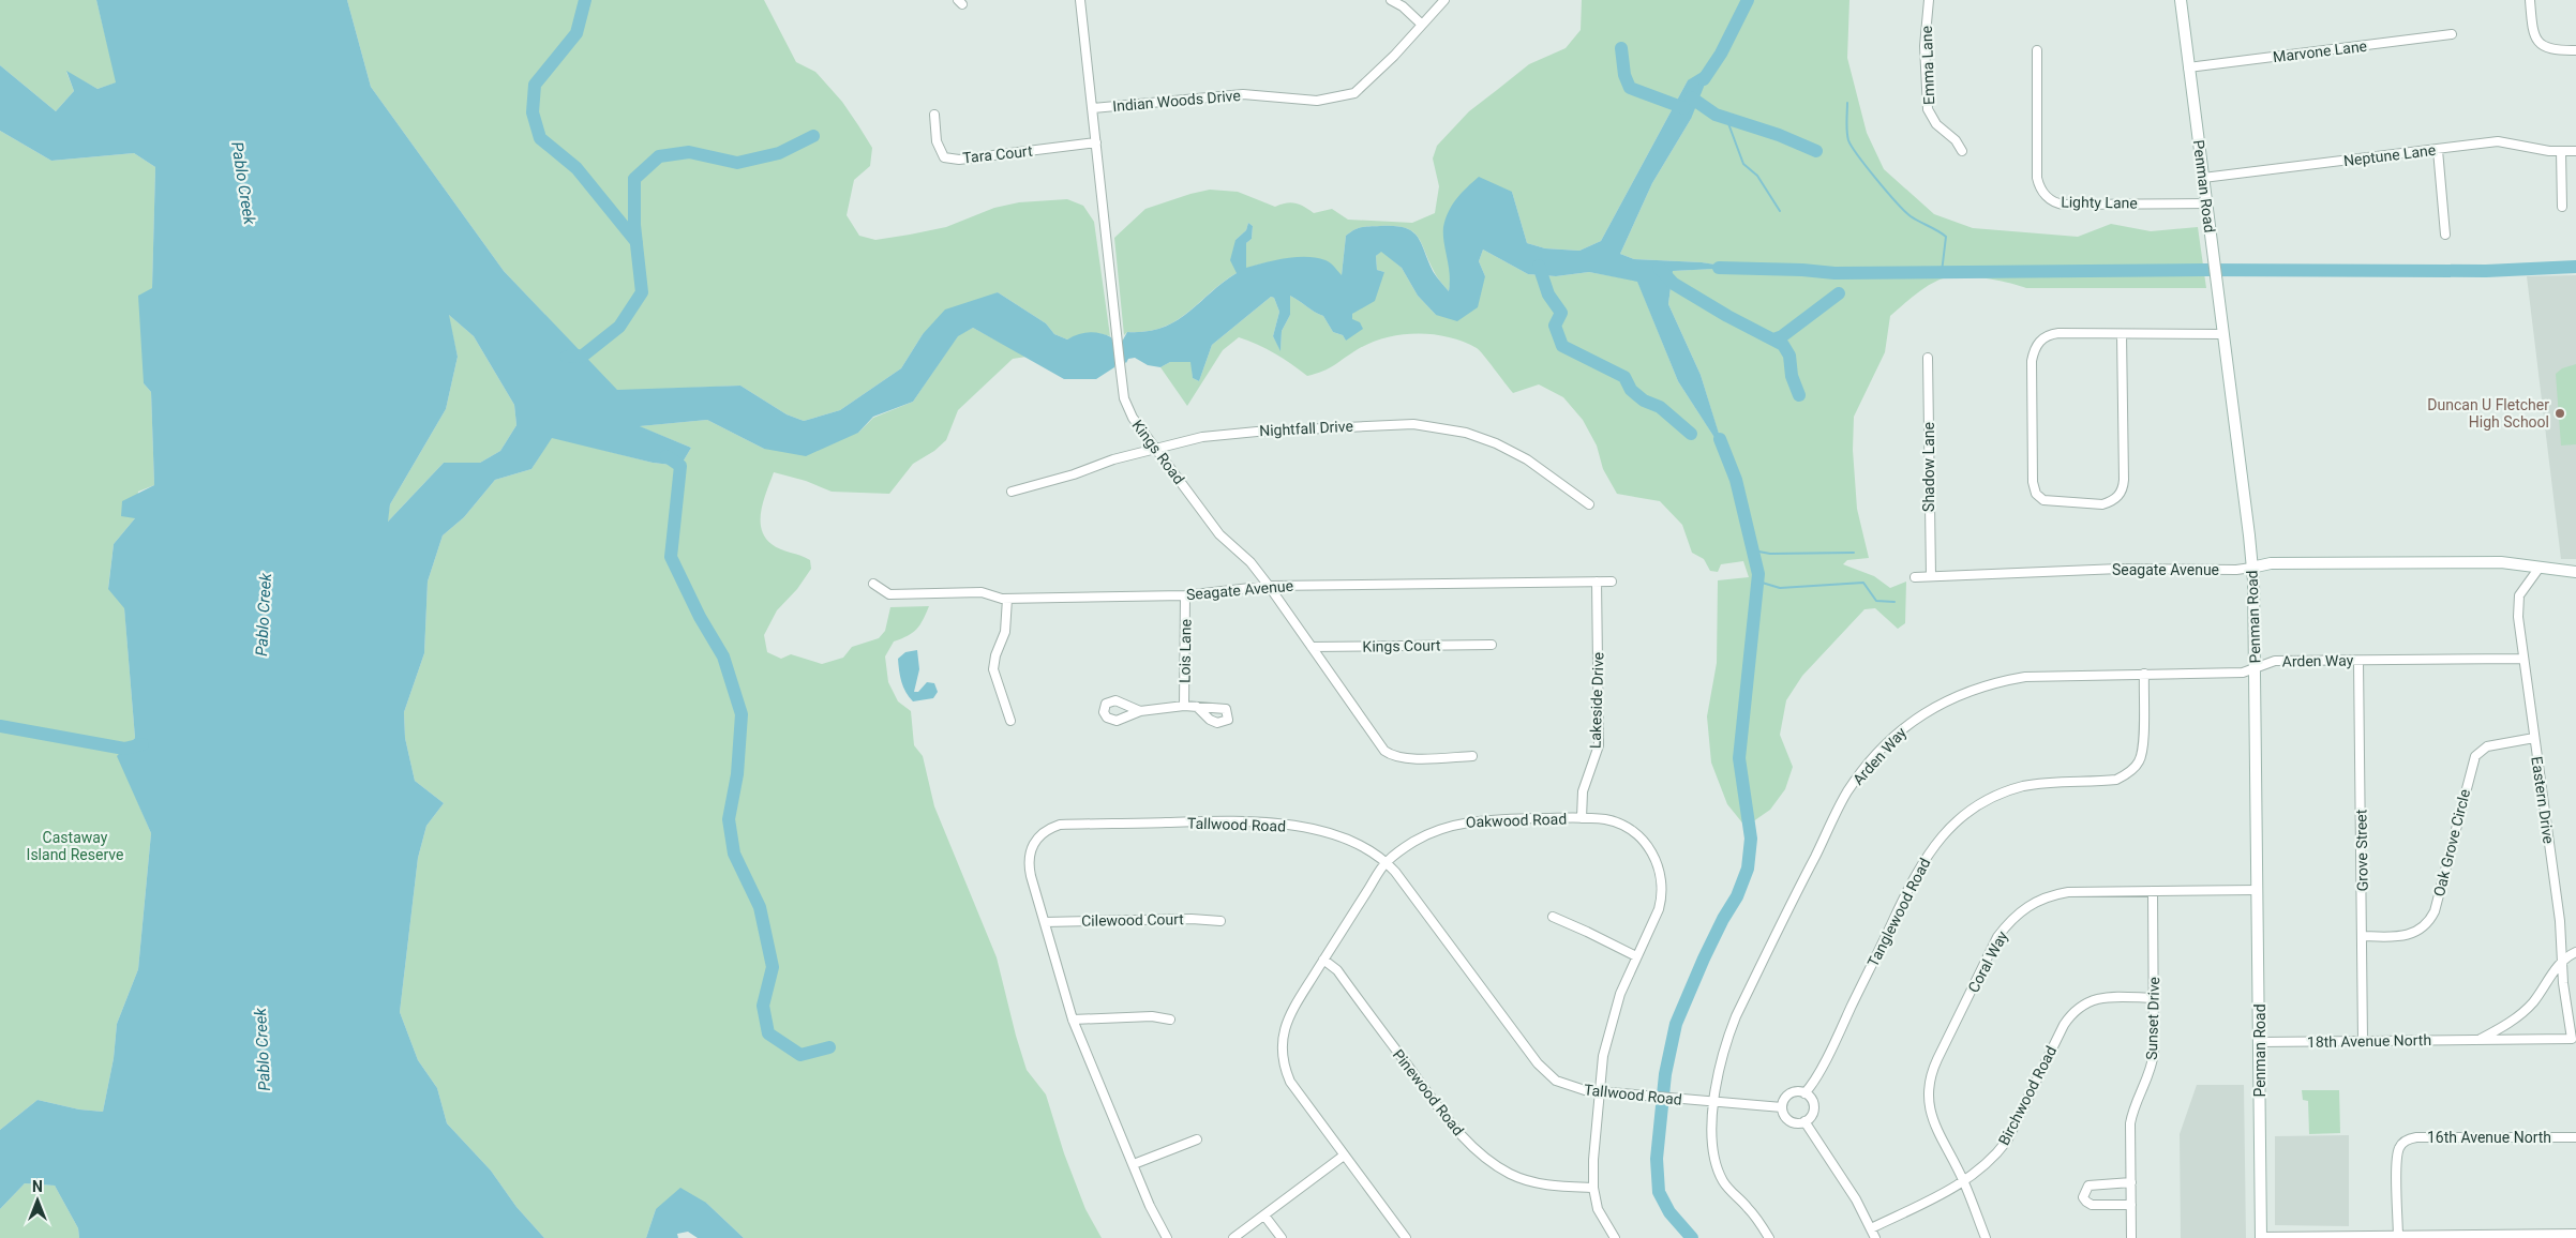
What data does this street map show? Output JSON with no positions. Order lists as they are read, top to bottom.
{
  "streets": {
    "street": [
      "Marvone Lane",
      "Emma Lane",
      "Indian Woods Drive",
      "Tara Court",
      "Neptune Lane",
      "Penman Road",
      "Lighty Lane",
      "Nightfall Drive",
      "Kings Road",
      "Shadow Lane",
      "Seagate Avenue",
      "Kings Court",
      "Lois Lane",
      "Arden Way",
      "Lakeside Drive",
      "Eastern Drive",
      "Oakwood Road",
      "Tallwood Road",
      "Oak Grove Circle",
      "Grove Street",
      "Tanglewood Road",
      "Cilewood Court",
      "Coral Way",
      "Sunset Drive",
      "18th Avenue North",
      "Pinewood Road",
      "Birchwood Road",
      "16th Avenue North"
    ]
  },
  "crossings": [
    ["Marvone Lane", "Penman Road"],
    ["Indian Woods Drive", "Kings Road"],
    ["Tara Court", "Kings Road"],
    ["Neptune Lane", "Penman Road"],
    ["Penman Road", "Lighty Lane"],
    ["Penman Road", "Seagate Avenue"],
    ["Penman Road", "Arden Way"],
    ["Penman Road", "Coral Way"],
    ["Penman Road", "18th Avenue North"],
    ["Nightfall Drive", "Kings Road"],
    ["Kings Road", "Seagate Avenue"],
    ["Kings Road", "Kings Court"],
    ["Shadow Lane", "Seagate Avenue"],
    ["Seagate Avenue", "Lois Lane"],
    ["Seagate Avenue", "Lakeside Drive"],
    ["Seagate Avenue", "Eastern Drive"],
    ["Arden Way", "Eastern Drive"],
    ["Arden Way", "Tallwood Road"],
    ["Arden Way", "Grove Street"],
    ["Arden Way", "Tanglewood Road"],
    ["Lakeside Drive", "Oakwood Road"],
    ["Eastern Drive", "Oak Grove Circle"],
    ["Eastern Drive", "18th Avenue North"],
    ["Oakwood Road", "Tallwood Road"],
    ["Oakwood Road", "Pinewood Road"],
    ["Tallwood Road", "Tanglewood Road"],
    ["Tallwood Road", "Cilewood Court"],
    ["Oak Grove Circle", "Grove Street"],
    ["Grove Street", "18th Avenue North"],
    ["Coral Way", "Sunset Drive"],
    ["Coral Way", "Birchwood Road"],
    ["Sunset Drive", "Birchwood Road"]
  ],
  "water": ["Pablo Creek"],
  "parks": ["Castaway Island Reserve"],
  "places": ["Duncan U Fletcher High School"],
  "north": "top"
}
